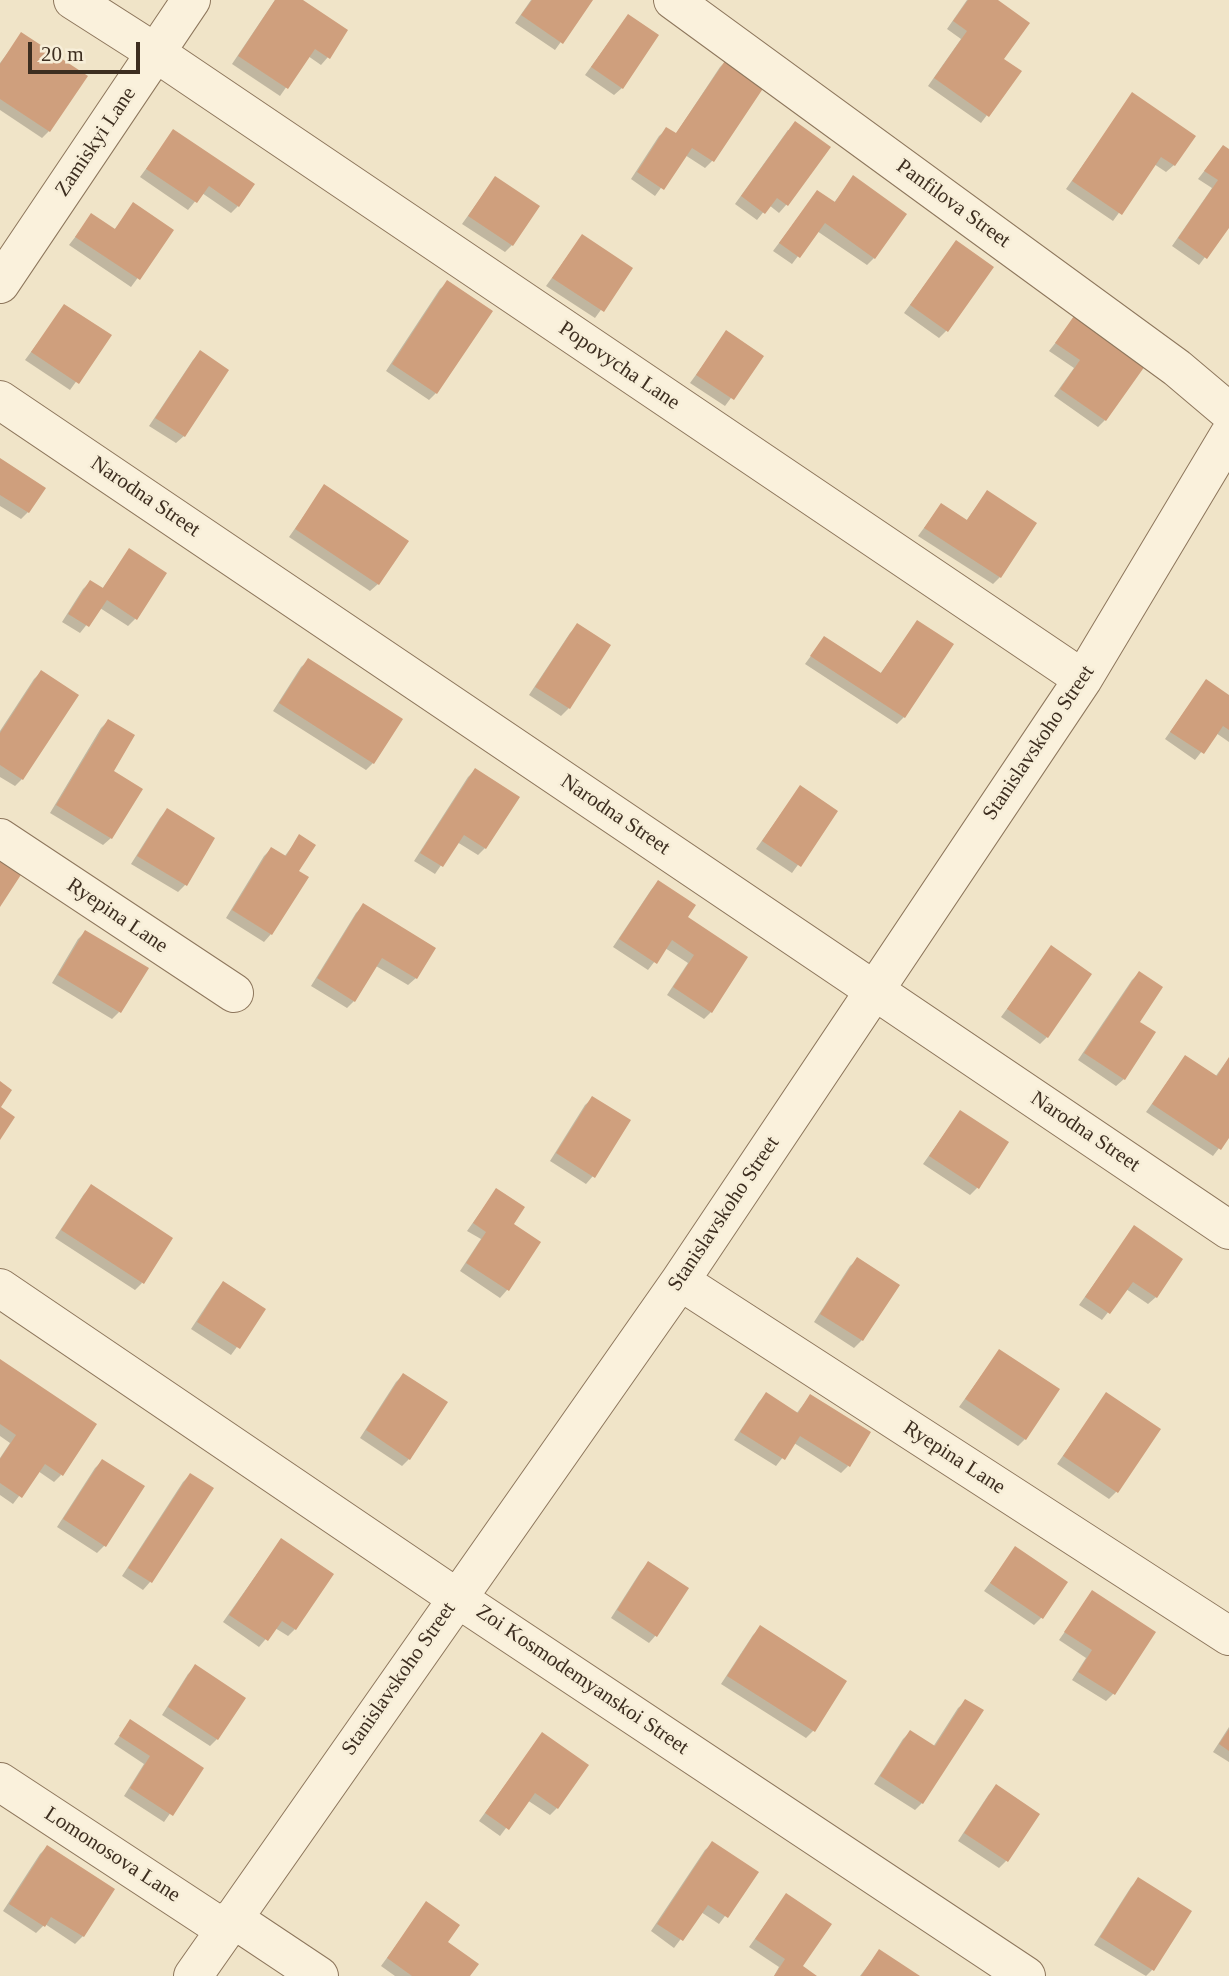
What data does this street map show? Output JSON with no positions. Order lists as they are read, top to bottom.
{
  "streets": {
    "street": [
      "Zamiskyi Lane",
      "Panfilova Street",
      "Popovycha Lane",
      "Narodna Street",
      "Stanislavskoho Street",
      "Ryepina Lane",
      "Zoi Kosmodemyanskoi Street",
      "Lomonosova Lane"
    ]
  },
  "crossings": [
    ["Zamiskyi Lane", "Popovycha Lane"],
    ["Popovycha Lane", "Stanislavskoho Street"],
    ["Narodna Street", "Stanislavskoho Street"],
    ["Stanislavskoho Street", "Ryepina Lane"],
    ["Stanislavskoho Street", "Zoi Kosmodemyanskoi Street"],
    ["Stanislavskoho Street", "Lomonosova Lane"]
  ],
  "scale_bar": "20 m"
}
